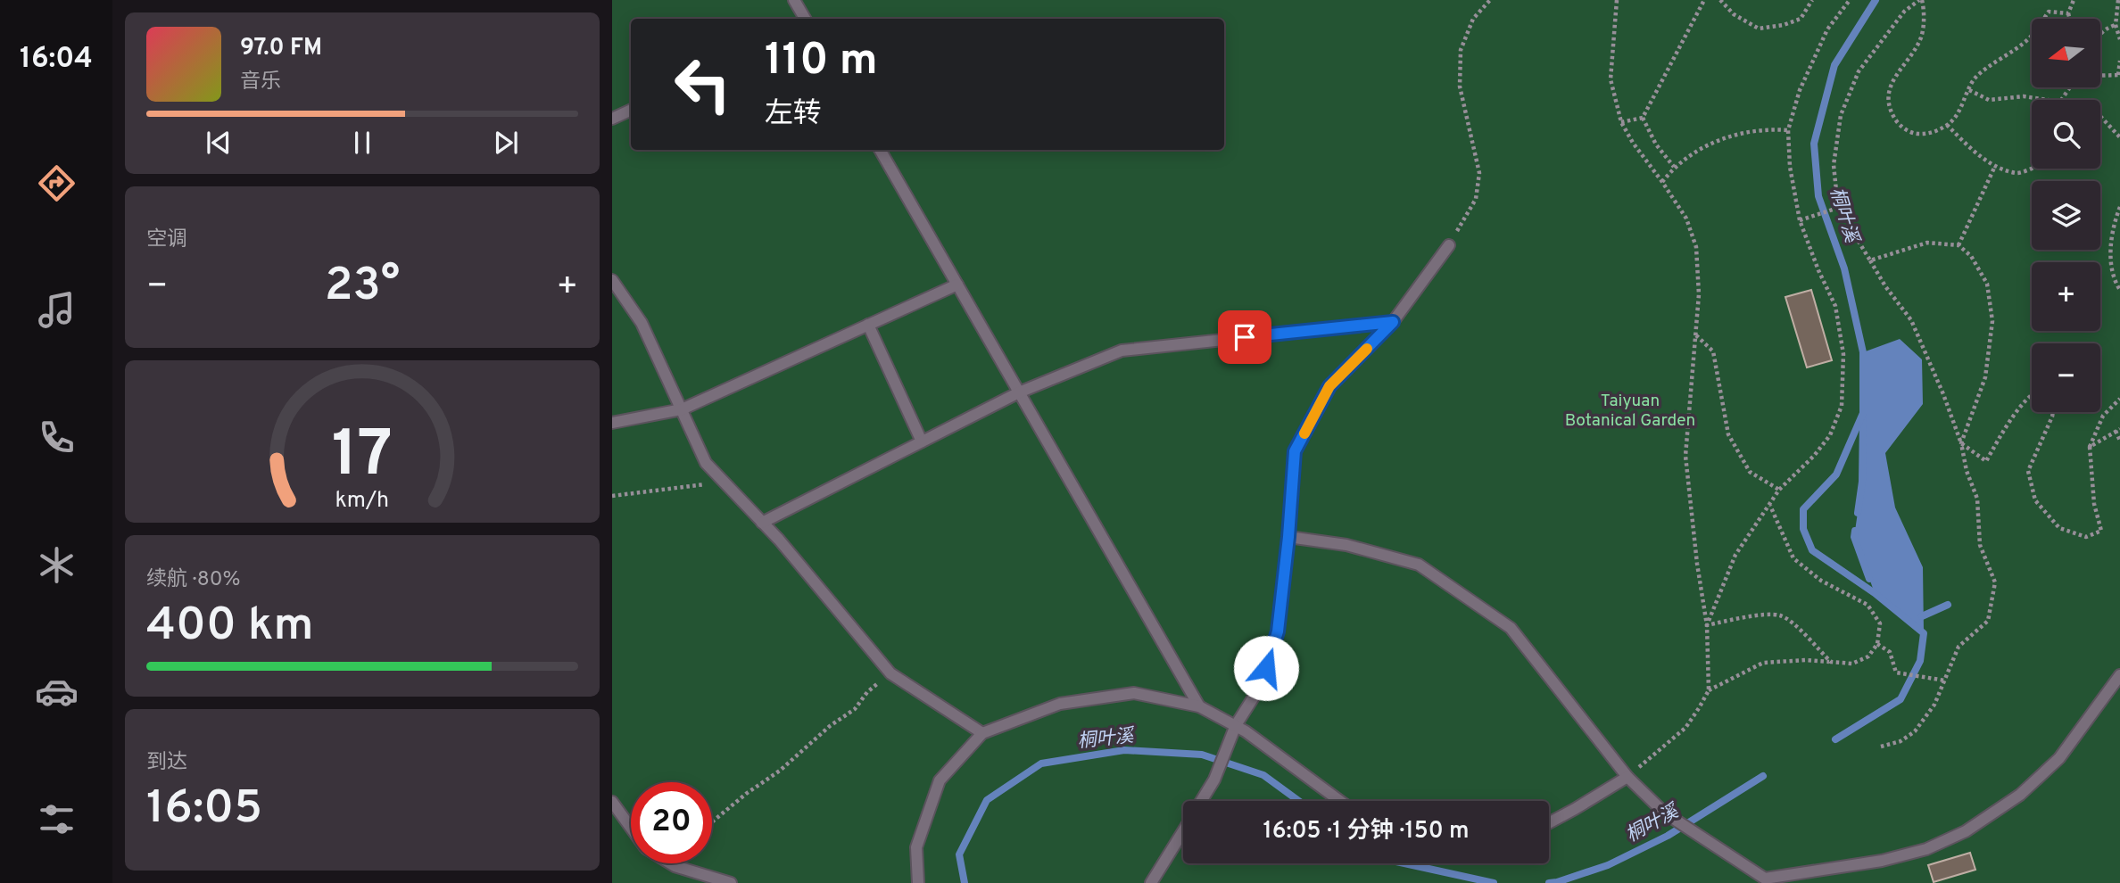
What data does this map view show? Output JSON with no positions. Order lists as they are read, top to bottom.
{
  "water": ["桐叶溪"],
  "parks": ["Taiyuan Botanical Garden"],
  "north": "left",
  "page": {
    "tabs": "16:04",
    "map_buttons": ["+", "−"],
    "turn": ["110 m", "左转"],
    "song": ["97.0 FM", "音乐"],
    "tile": [
      "空调",
      ["续航 · 80%", "400 km"],
      ["到达", "16:05"]
    ],
    "heat": ["−", "23°", "+"],
    "limit": "20",
    "trip": "16:05 · 1 分钟 · 150 m",
    "gauge": ["17", "km/h"]
  }
}
